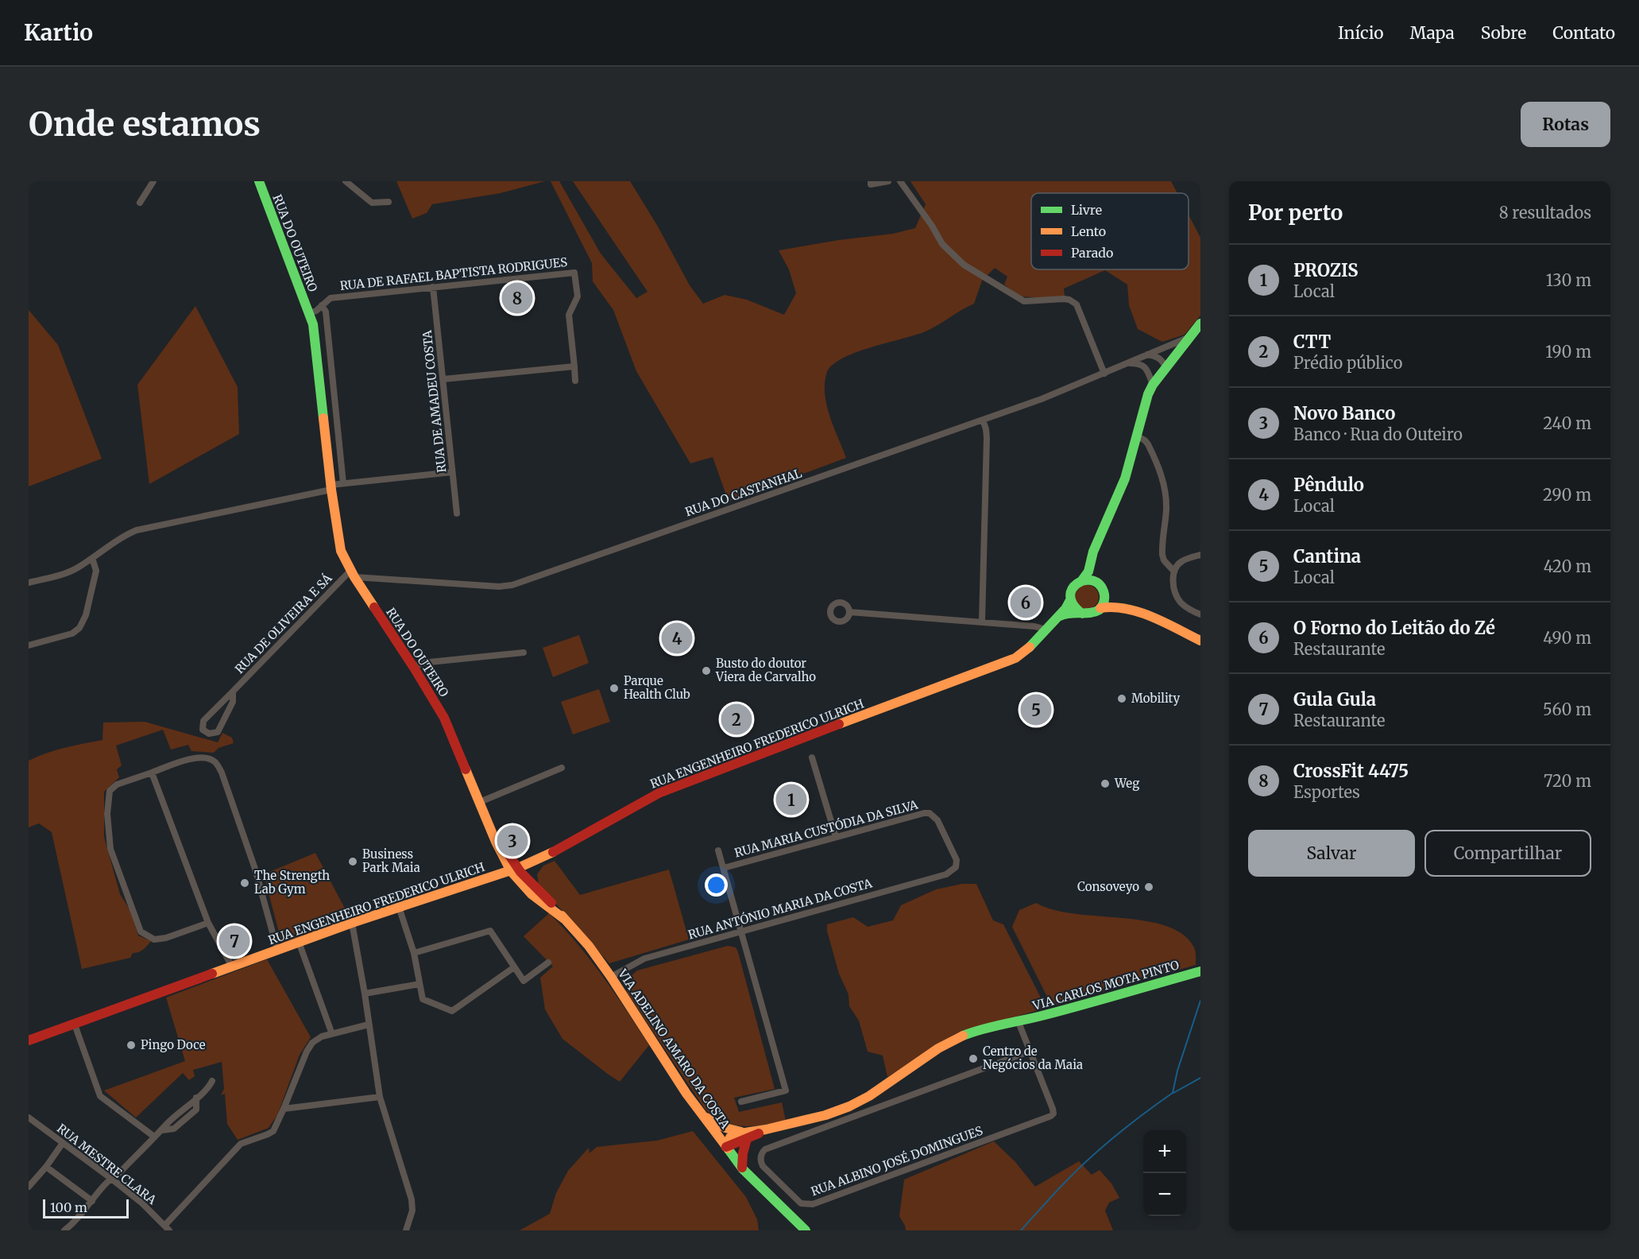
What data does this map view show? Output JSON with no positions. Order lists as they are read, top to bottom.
{
  "streets": {
    "main road": [
      "RUA DO OUTEIRO",
      "RUA ENGENHEIRO FREDERICO ULRICH",
      "VIA CARLOS MOTA PINTO",
      "VIA ADELINO AMARO DA COSTA"
    ],
    "street": [
      "RUA DE RAFAEL BAPTISTA RODRIGUES",
      "RUA DE AMADEU COSTA",
      "RUA DO CASTANHAL",
      "RUA DE OLIVEIRA E SÁ",
      "RUA MARIA CUSTÓDIA DA SILVA",
      "RUA ANTÓNIO MARIA DA COSTA",
      "RUA ALBINO JOSÉ DOMINGUES",
      "RUA MESTRE CLARA"
    ]
  },
  "crossings": [
    ["RUA DO OUTEIRO", "RUA DE RAFAEL BAPTISTA RODRIGUES"],
    ["RUA DO OUTEIRO", "RUA DO CASTANHAL"],
    ["RUA DO OUTEIRO", "RUA DE OLIVEIRA E SÁ"],
    ["RUA DO OUTEIRO", "RUA ENGENHEIRO FREDERICO ULRICH"],
    ["RUA DO OUTEIRO", "VIA ADELINO AMARO DA COSTA"],
    ["RUA DE RAFAEL BAPTISTA RODRIGUES", "RUA DE AMADEU COSTA"],
    ["RUA DO CASTANHAL", "RUA DE OLIVEIRA E SÁ"],
    ["RUA ENGENHEIRO FREDERICO ULRICH", "VIA ADELINO AMARO DA COSTA"],
    ["RUA MARIA CUSTÓDIA DA SILVA", "RUA ANTÓNIO MARIA DA COSTA"],
    ["RUA ANTÓNIO MARIA DA COSTA", "VIA ADELINO AMARO DA COSTA"],
    ["VIA CARLOS MOTA PINTO", "VIA ADELINO AMARO DA COSTA"],
    ["VIA CARLOS MOTA PINTO", "RUA ALBINO JOSÉ DOMINGUES"]
  ],
  "places": [
    "Busto do doutor Viera de Carvalho",
    "Parque Health Club",
    "Mobility",
    "Weg",
    "Business Park Maia",
    "The Strength Lab Gym",
    "Consoveyo",
    "Pingo Doce",
    "Centro de Negócios da Maia"
  ],
  "legend": ["Livre", "Lento", "Parado"],
  "scale_bar": "100 m",
  "page": {
    "header": "Kartio",
    "nav": [
      "Início",
      "Mapa",
      "Sobre",
      "Contato"
    ],
    "buttons": [
      "Rotas",
      ["Salvar", "Compartilhar"]
    ],
    "title": "Onde estamos",
    "heading": ["Por perto", "8 resultados"],
    "list": [
      {
        "mark": "1",
        "name": "PROZIS",
        "note": "Local",
        "value": "130 m"
      },
      {
        "mark": "2",
        "name": "CTT",
        "note": "Prédio público",
        "value": "190 m"
      },
      {
        "mark": "3",
        "name": "Novo Banco",
        "note": "Banco · Rua do Outeiro",
        "value": "240 m"
      },
      {
        "mark": "4",
        "name": "Pêndulo",
        "note": "Local",
        "value": "290 m"
      },
      {
        "mark": "5",
        "name": "Cantina",
        "note": "Local",
        "value": "420 m"
      },
      {
        "mark": "6",
        "name": "O Forno do Leitão do Zé",
        "note": "Restaurante",
        "value": "490 m"
      },
      {
        "mark": "7",
        "name": "Gula Gula",
        "note": "Restaurante",
        "value": "560 m"
      },
      {
        "mark": "8",
        "name": "CrossFit 4475",
        "note": "Esportes",
        "value": "720 m"
      }
    ],
    "pins": [
      "8",
      "6",
      "4",
      "5",
      "2",
      "1",
      "3",
      "7"
    ],
    "map_buttons": ["+", "−"],
    "scale": "100 m"
  }
}
